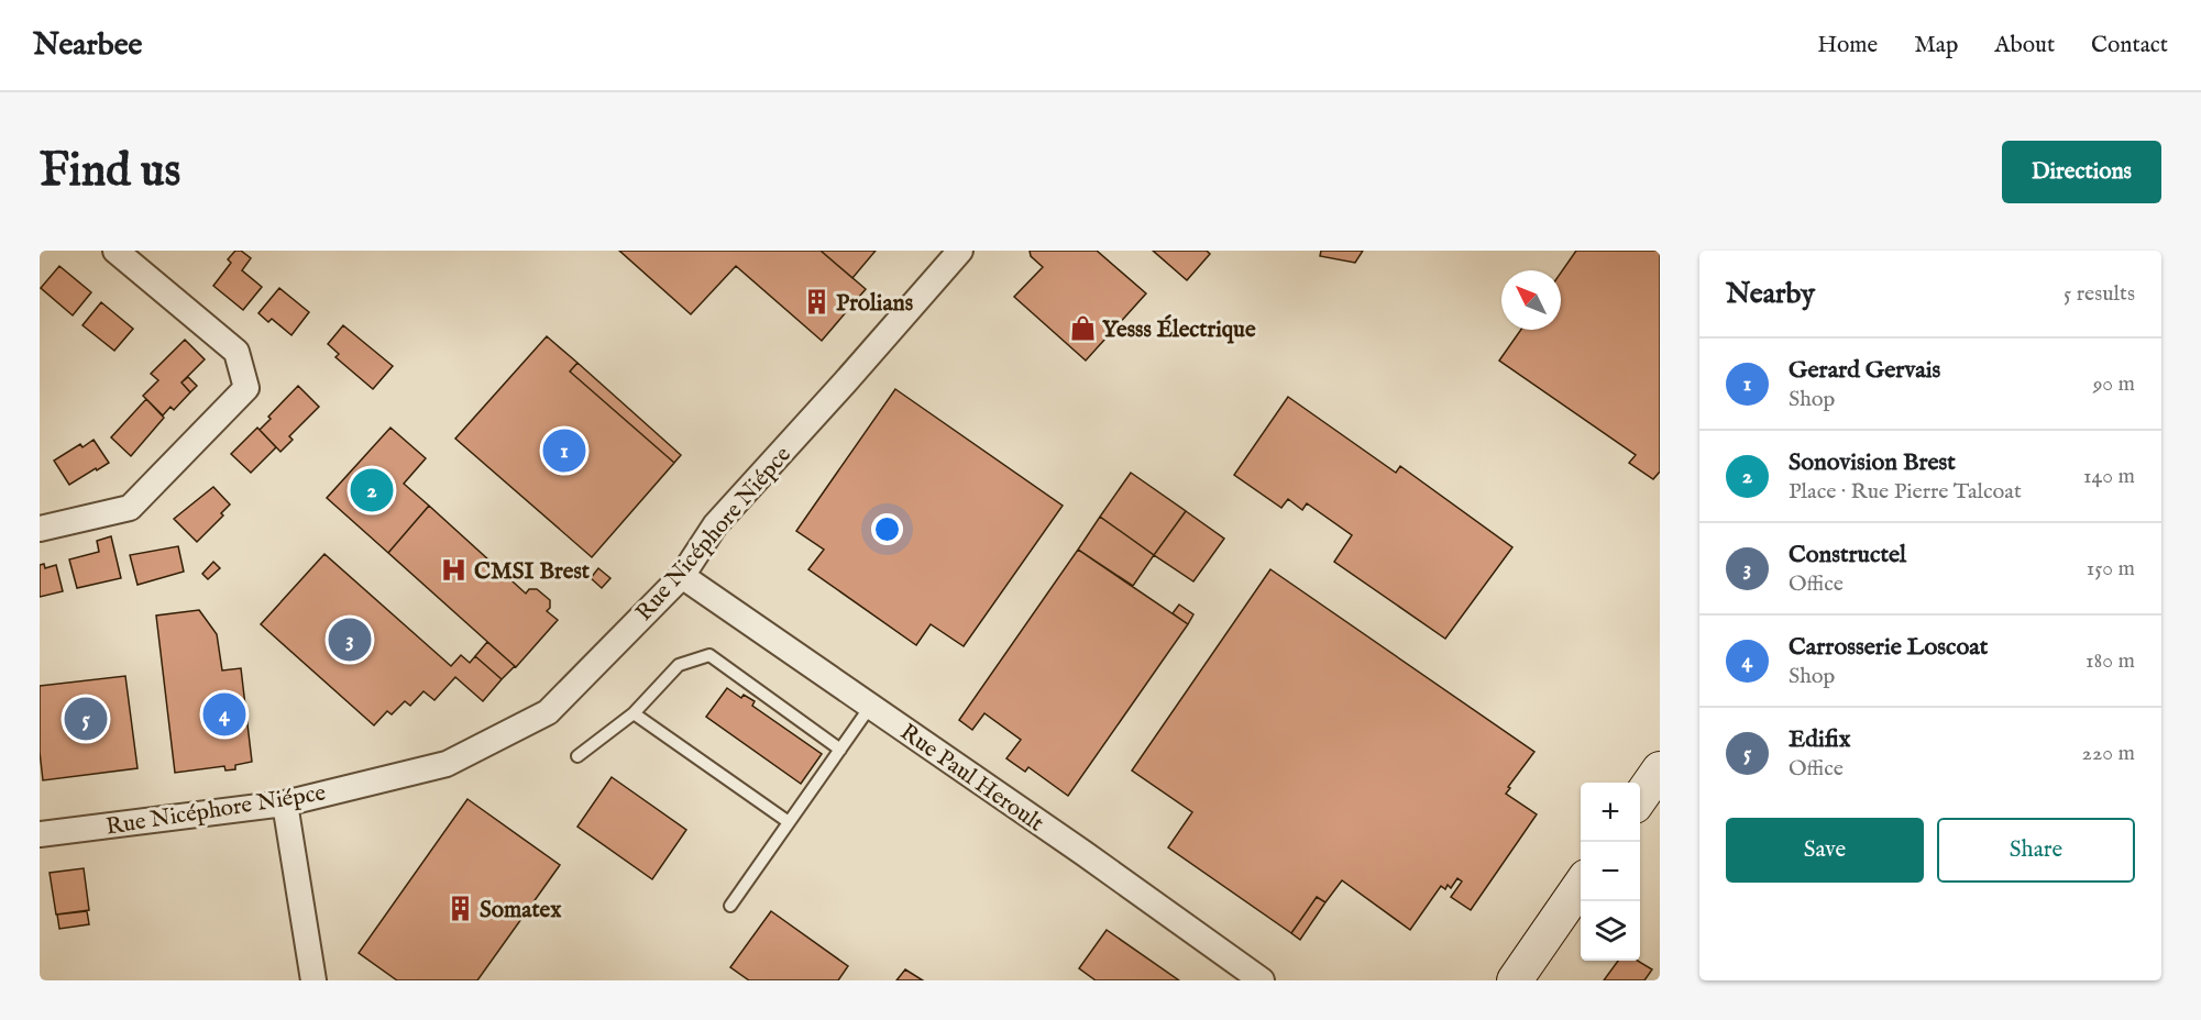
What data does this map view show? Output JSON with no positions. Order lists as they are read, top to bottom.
{
  "streets": {
    "street": ["Rue Nicéphore Niépce", "Rue Paul Heroult"]
  },
  "crossings": [
    ["Rue Nicéphore Niépce", "Rue Paul Heroult"]
  ],
  "places": {
    "building": ["Prolians", "Somatex"],
    "shop": ["Yesss Électrique"],
    "hospital": ["CMSI Brest"]
  },
  "north": "top left",
  "page": {
    "header": "Nearbee",
    "nav": [
      "Home",
      "Map",
      "About",
      "Contact"
    ],
    "buttons": [
      "Directions",
      ["Save", "Share"]
    ],
    "title": "Find us",
    "heading": ["Nearby", "5 results"],
    "list": [
      {
        "mark": "1",
        "name": "Gerard Gervais",
        "note": "Shop",
        "value": "90 m"
      },
      {
        "mark": "2",
        "name": "Sonovision Brest",
        "note": "Place · Rue Pierre Talcoat",
        "value": "140 m"
      },
      {
        "mark": "3",
        "name": "Constructel",
        "note": "Office",
        "value": "150 m"
      },
      {
        "mark": "4",
        "name": "Carrosserie Loscoat",
        "note": "Shop",
        "value": "180 m"
      },
      {
        "mark": "5",
        "name": "Edifix",
        "note": "Office",
        "value": "220 m"
      }
    ],
    "pins": [
      "1",
      "2",
      "3",
      "4",
      "5"
    ],
    "map_buttons": ["+", "−"]
  }
}
